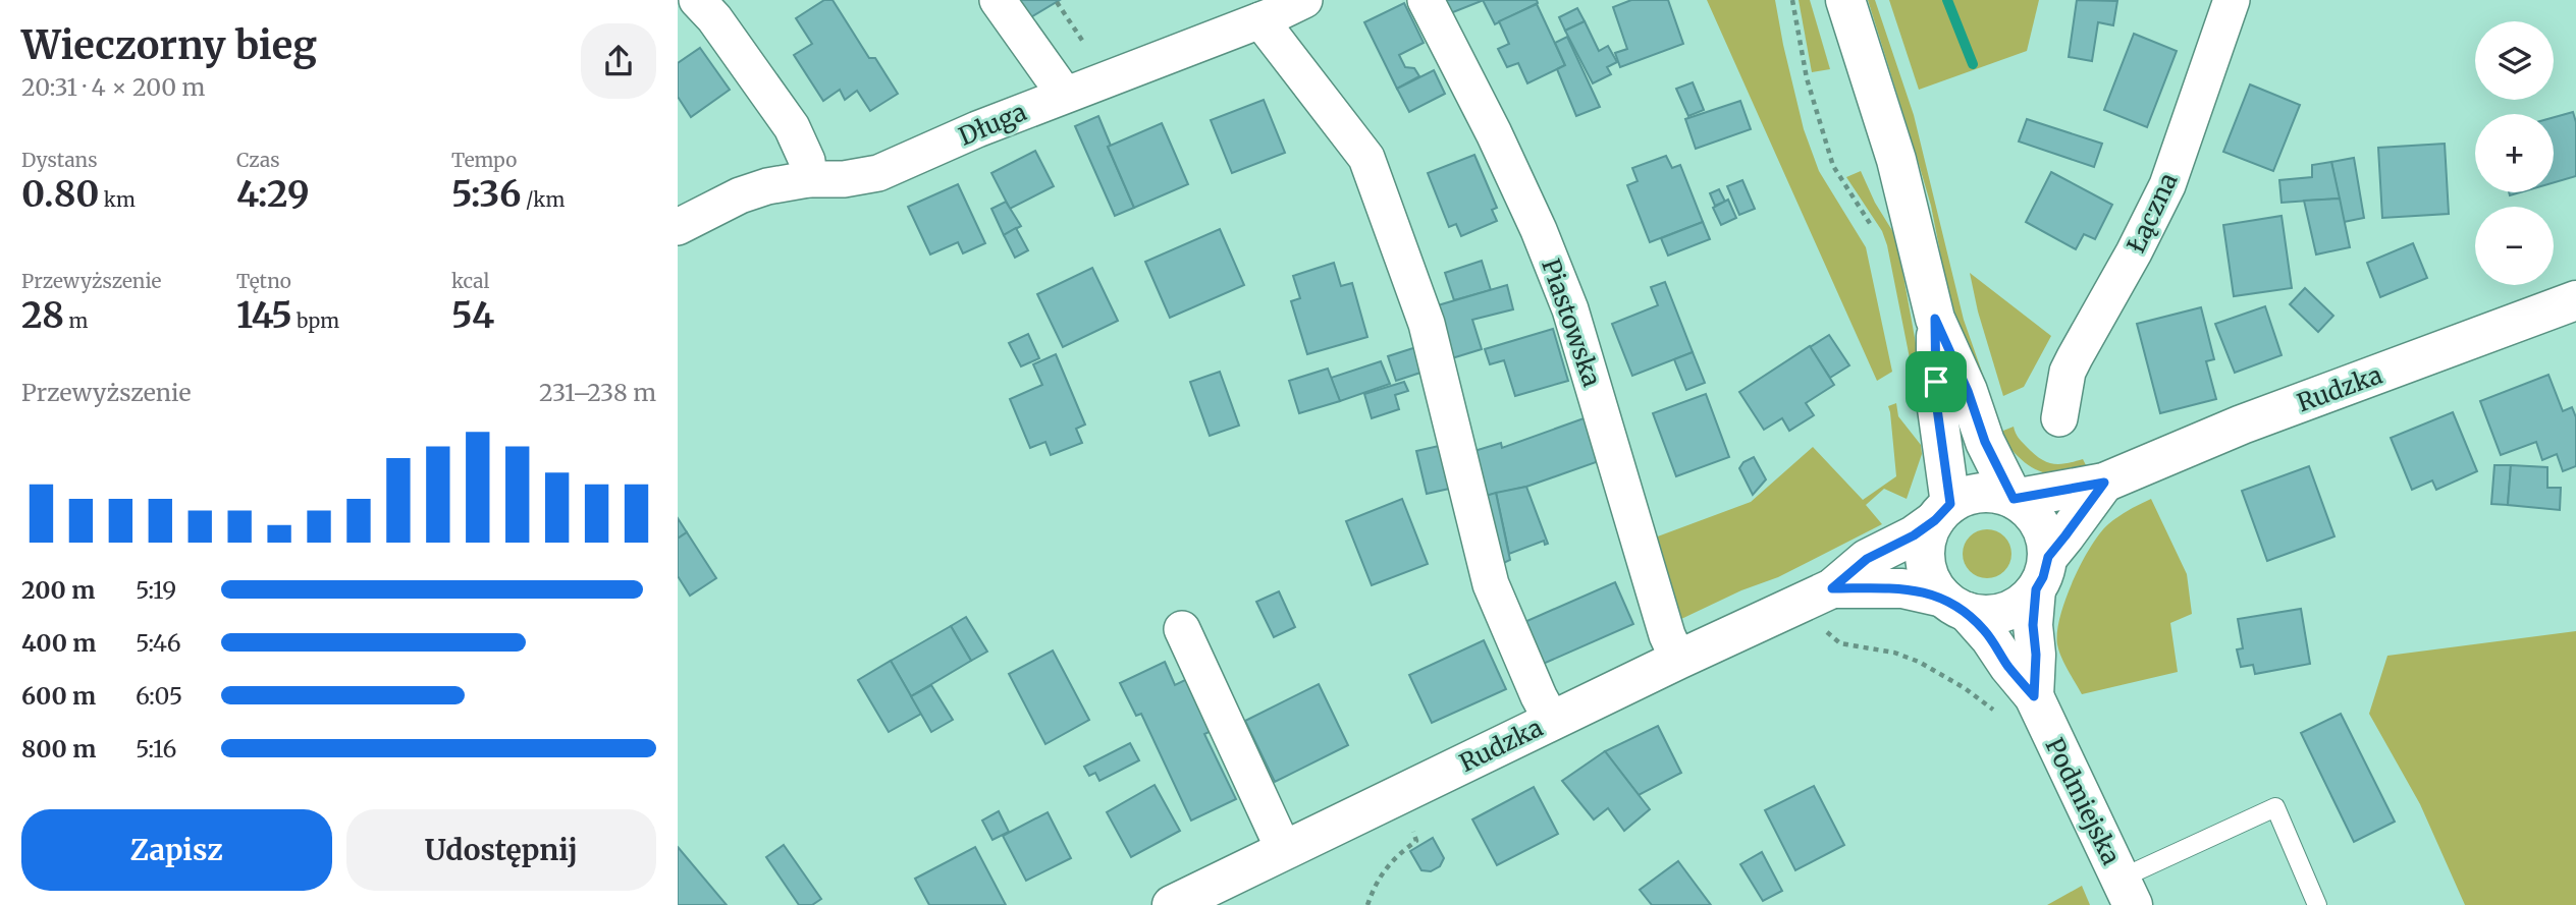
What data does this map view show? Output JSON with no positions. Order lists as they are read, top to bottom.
{
  "streets": {
    "main road": ["Rudzka", "Podmiejska"],
    "street": ["Długa", "Łączna", "Piastowska"]
  },
  "crossings": [
    ["Piastowska", "Rudzka"],
    ["Rudzka", "Podmiejska"]
  ],
  "page": {
    "heading": ["Wieczorny bieg", "20:31 · 4 × 200 m"],
    "map_buttons": ["+", "−"],
    "stats": [
      ["Dystans", "0.80 km"],
      ["Czas", "4:29"],
      ["Tempo", "5:36 /km"],
      ["Przewyższenie", "28 m"],
      ["Tętno", "145 bpm"],
      ["kcal", "54"]
    ],
    "chart": ["Przewyższenie", "231–238 m"],
    "list": [
      {
        "name": "200 m",
        "note": "5:19"
      },
      {
        "name": "400 m",
        "note": "5:46"
      },
      {
        "name": "600 m",
        "note": "6:05"
      },
      {
        "name": "800 m",
        "note": "5:16"
      }
    ],
    "buttons": ["Zapisz", "Udostępnij"]
  }
}
